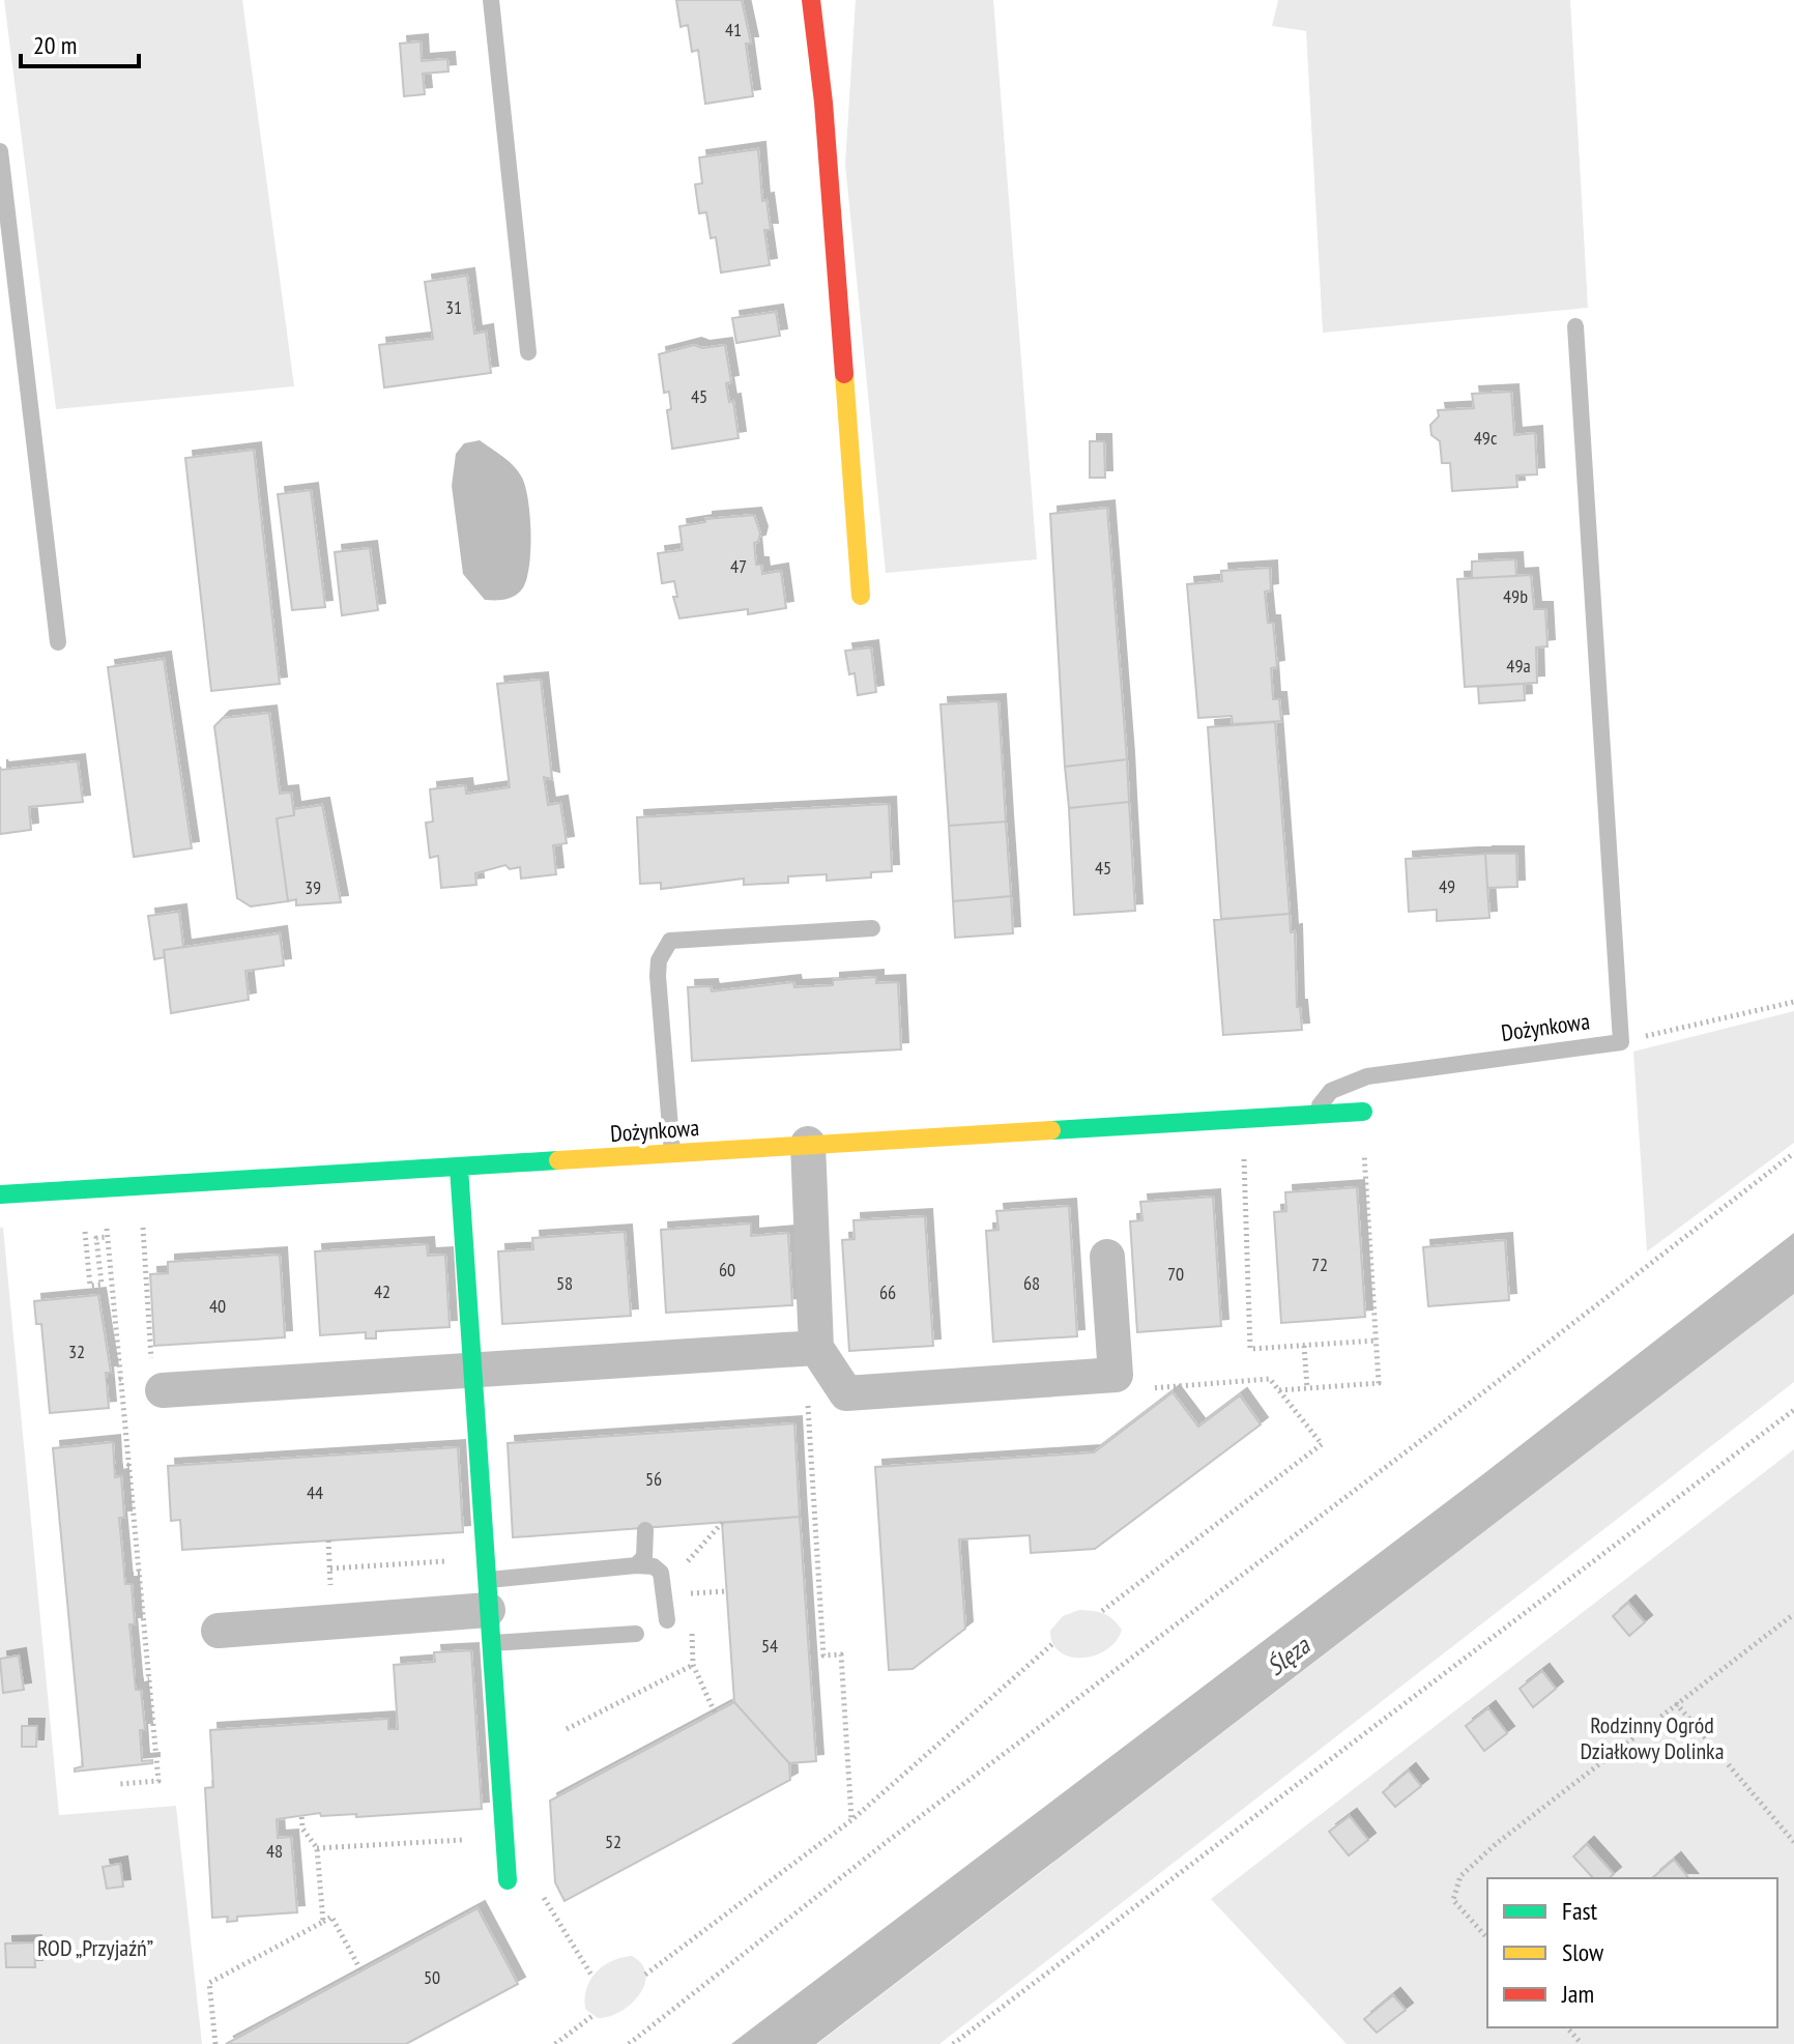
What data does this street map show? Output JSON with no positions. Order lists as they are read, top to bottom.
{
  "streets": {
    "street": ["Dożynkowa"]
  },
  "water": ["Ślęza"],
  "parks": ["Rodzinny Ogród Działkowy Dolinka", "ROD „Przyjaźń”"],
  "house_numbers": [
    "41",
    "31",
    "45",
    "49c",
    "47",
    "49b",
    "49a",
    "45",
    "49",
    "39",
    "72",
    "60",
    "70",
    "58",
    "68",
    "42",
    "66",
    "40",
    "32",
    "56",
    "44",
    "54",
    "52",
    "48",
    "50"
  ],
  "legend": ["Fast", "Slow", "Jam"],
  "scale_bar": "20 m"
}
